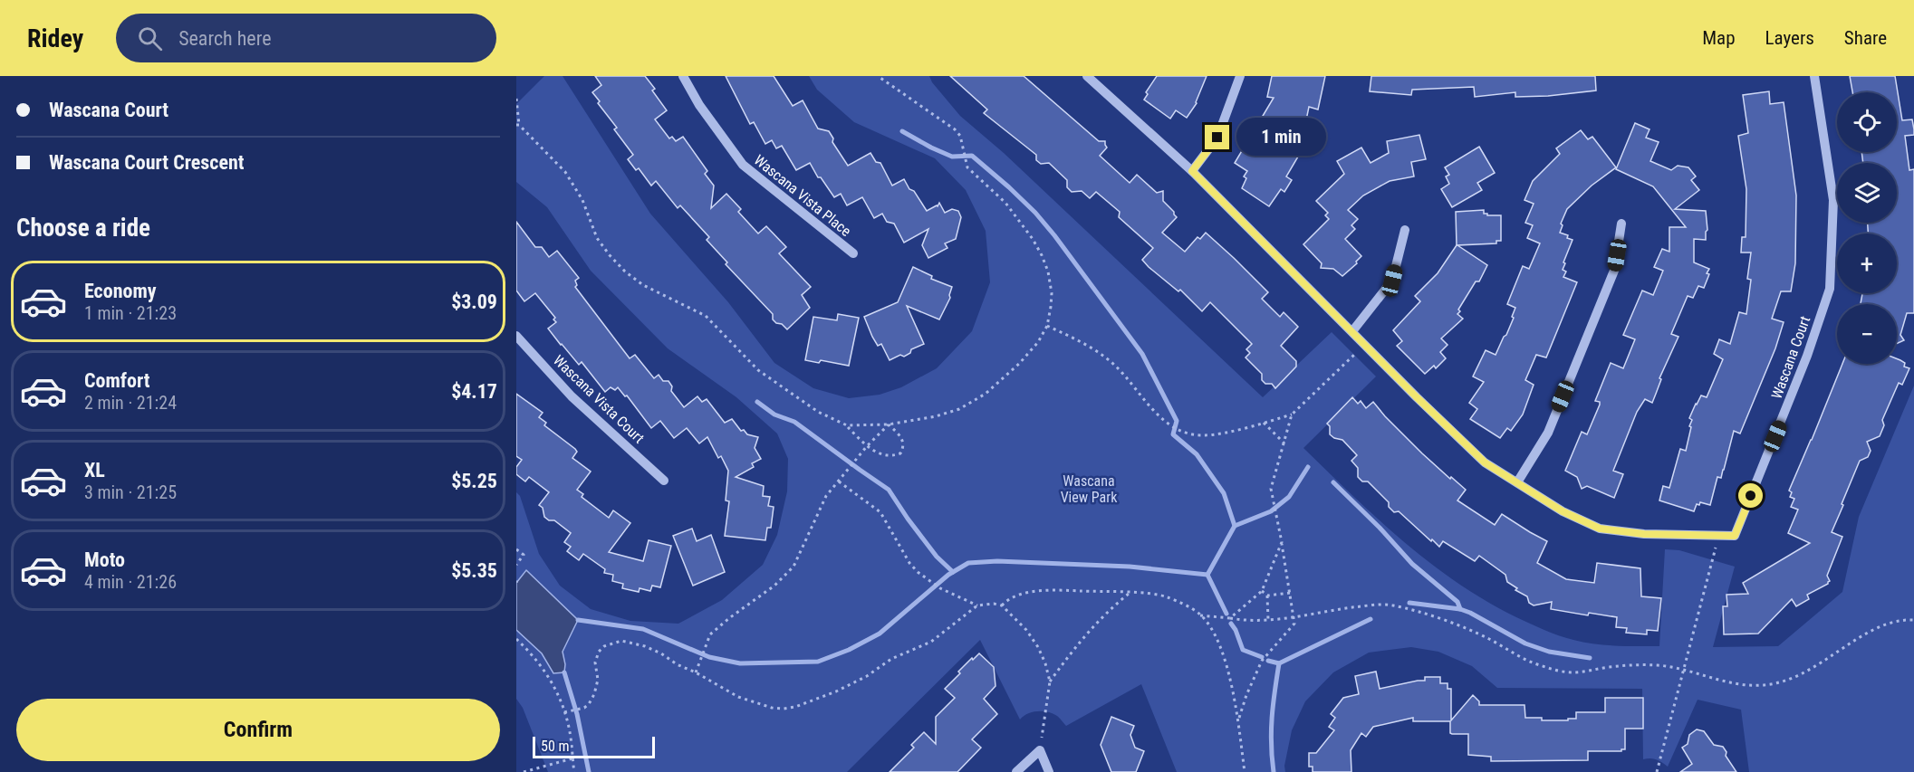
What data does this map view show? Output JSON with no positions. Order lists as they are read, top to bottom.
{
  "streets": {
    "street": ["Wascana Vista Place", "Wascana Court", "Wascana Vista Court"]
  },
  "parks": ["Wascana View Park"],
  "scale_bar": "50 m",
  "page": {
    "header": "Ridey",
    "search": "Search here",
    "nav": ["Map", "Layers", "Share"],
    "banner": ["Wascana Court", "Wascana Court Crescent"],
    "map_buttons": ["+", "−"],
    "bubble": "1 min",
    "heading": "Choose a ride",
    "list": [
      {
        "name": "Economy",
        "note": "1 min · 21:23",
        "value": "$3.09"
      },
      {
        "name": "Comfort",
        "note": "2 min · 21:24",
        "value": "$4.17"
      },
      {
        "name": "XL",
        "note": "3 min · 21:25",
        "value": "$5.25"
      },
      {
        "name": "Moto",
        "note": "4 min · 21:26",
        "value": "$5.35"
      }
    ],
    "buttons": "Confirm",
    "scale": "50 m"
  }
}
